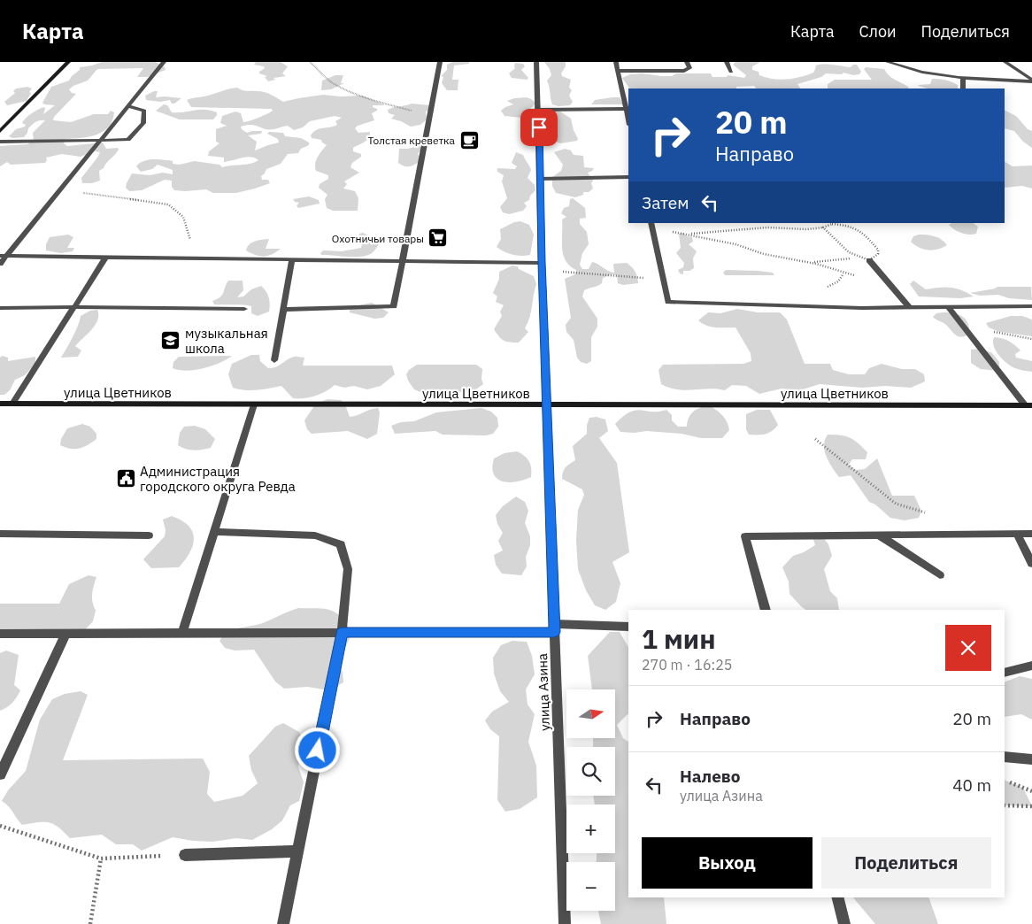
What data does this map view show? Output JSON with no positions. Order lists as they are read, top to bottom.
{
  "streets": {
    "street": ["улица Цветников", "улица Азина"]
  },
  "crossings": [
    ["улица Цветников", "улица Азина"]
  ],
  "places": {
    "cafe": ["Толстая креветка"],
    "supermarket": ["Охотничьи товары"],
    "school or university": ["музыкальная школа"],
    "public building": ["Администрация городского округа Ревда"]
  },
  "north": "right",
  "page": {
    "header": "Карта",
    "nav": ["Карта", "Слои", "Поделиться"],
    "turn": ["20 m", "Направо"],
    "then": "Затем",
    "heading": ["1 мин", "270 m · 16:25"],
    "list": [
      {
        "name": "Направо",
        "value": "20 m"
      },
      {
        "name": "Налево",
        "note": "улица Азина",
        "value": "40 m"
      }
    ],
    "map_buttons": ["+", "−"],
    "buttons": ["Выход", "Поделиться"]
  }
}
